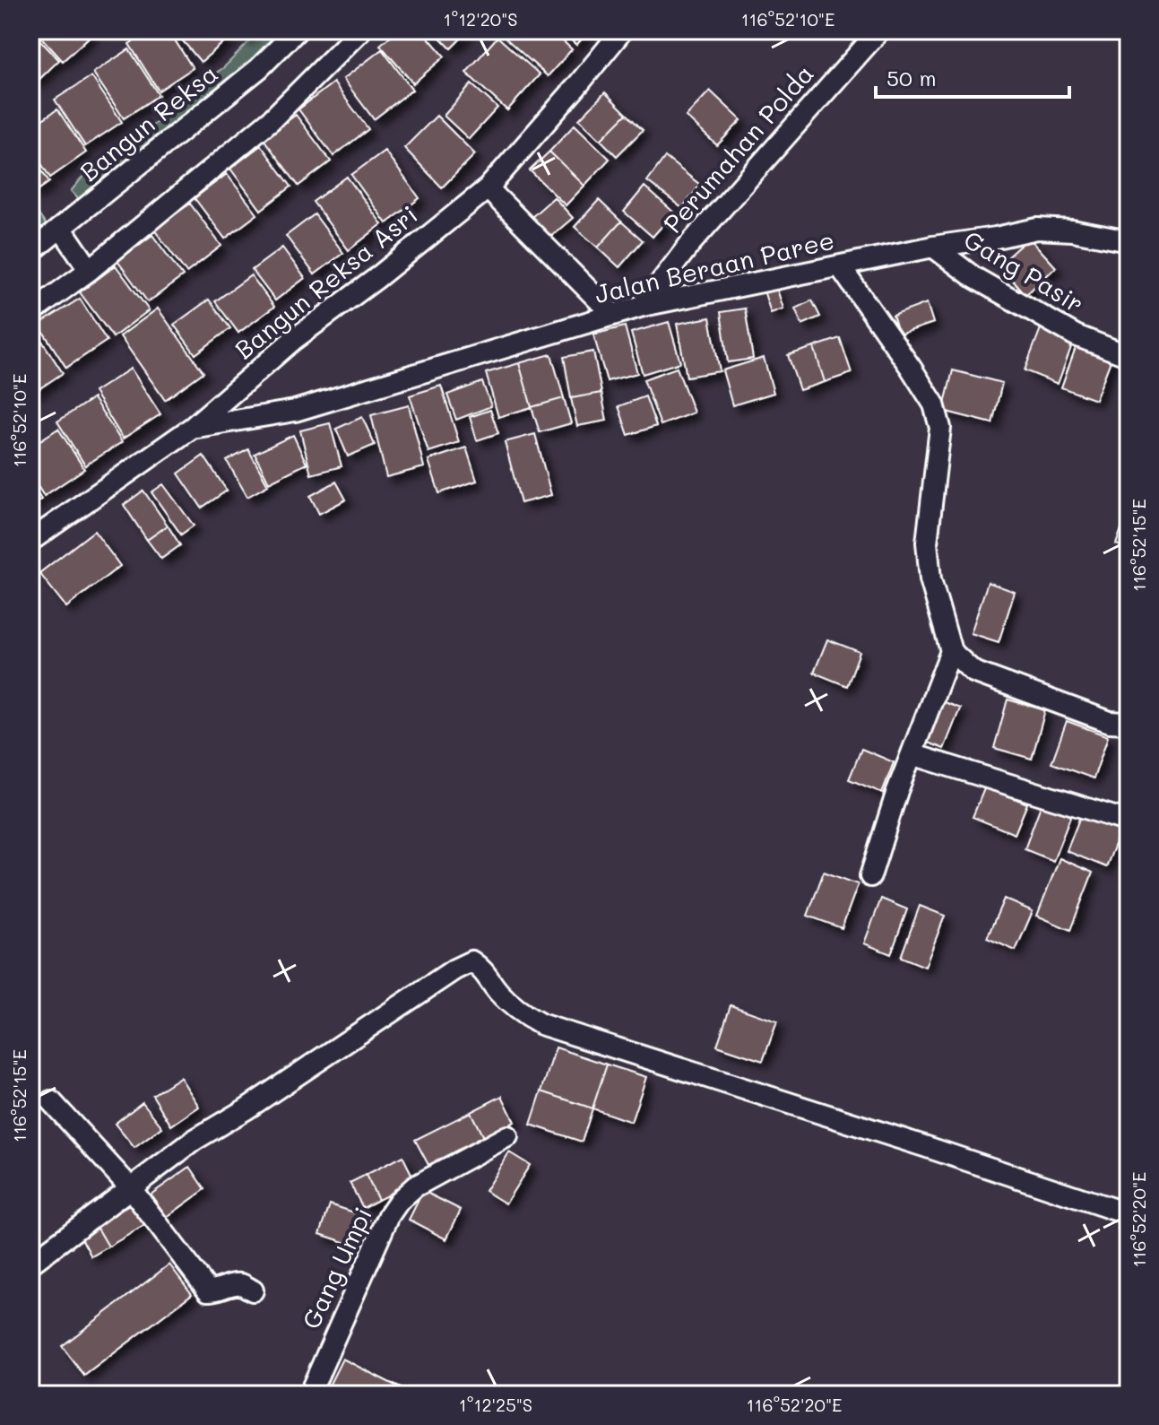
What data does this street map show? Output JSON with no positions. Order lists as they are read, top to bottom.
{
  "streets": {
    "street": [
      "Bangun Reksa",
      "Perumahan Polda",
      "Jalan Beraan Paree",
      "Gang Pasir",
      "Bangun Reksa Asri",
      "Gang Umpi"
    ]
  },
  "crossings": [
    ["Perumahan Polda", "Jalan Beraan Paree"],
    ["Jalan Beraan Paree", "Gang Pasir"],
    ["Jalan Beraan Paree", "Bangun Reksa Asri"]
  ],
  "scale_bar": "50 m",
  "coordinates": [
    "1°12'20\"S",
    "116°52'10\"E",
    "116°52'15\"E",
    "116°52'20\"E",
    "1°12'25\"S"
  ]
}
